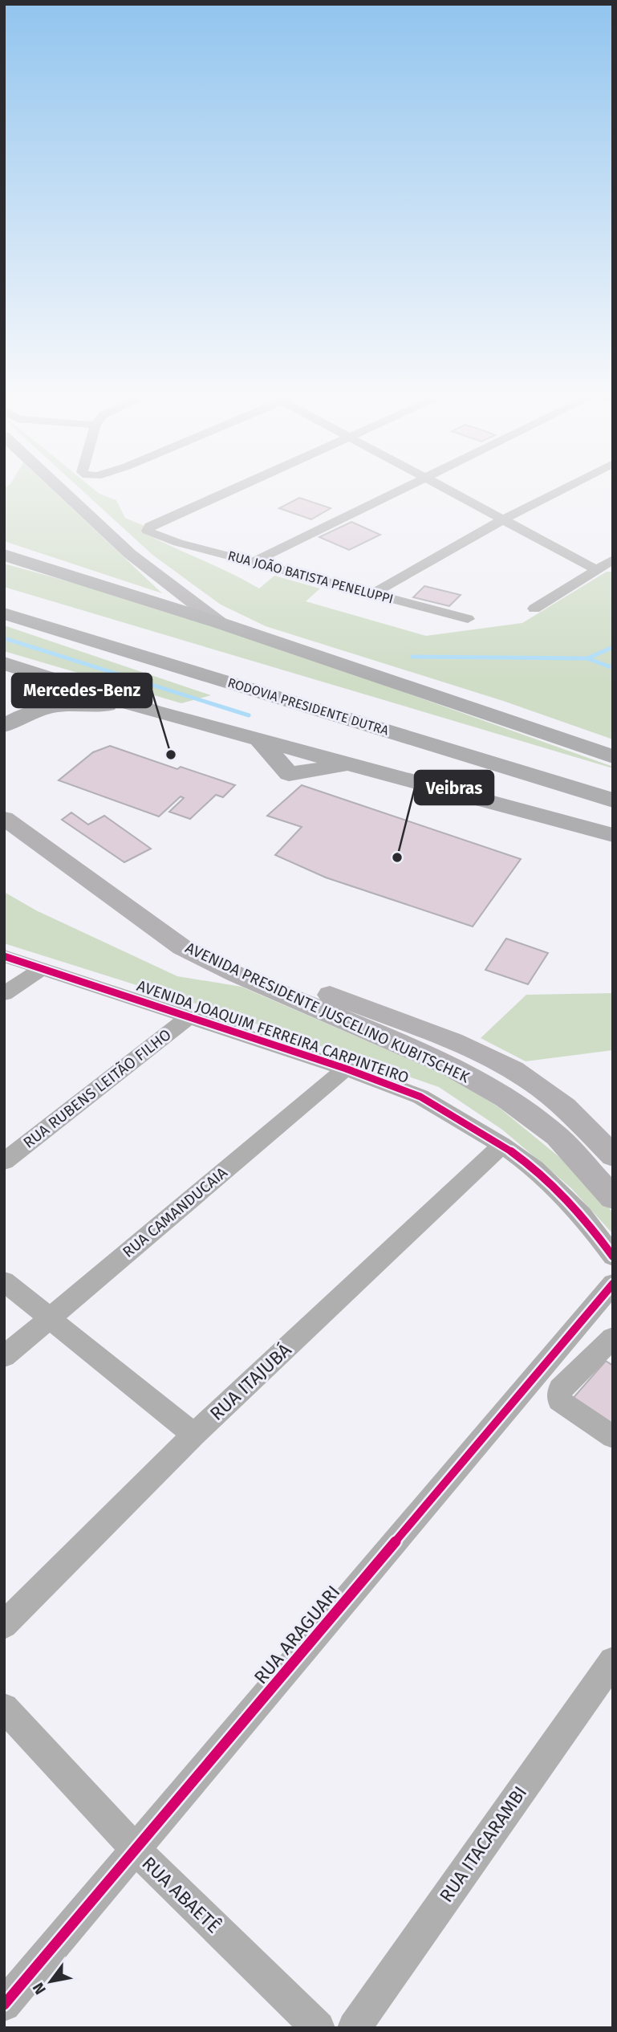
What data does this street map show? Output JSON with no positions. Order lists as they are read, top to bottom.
{
  "streets": {
    "highway": ["RODOVIA PRESIDENTE DUTRA"],
    "main road": ["AVENIDA PRESIDENTE JUSCELINO KUBITSCHEK"],
    "street": [
      "RUA JOÃO BATISTA PENELUPPI",
      "AVENIDA JOAQUIM FERREIRA CARPINTEIRO",
      "RUA RUBENS LEITÃO FILHO",
      "RUA CAMANDUCAIA",
      "RUA ITAJUBÁ",
      "RUA ARAGUARI",
      "RUA ITACARAMBI",
      "RUA ABAETÊ"
    ]
  },
  "crossings": [
    ["AVENIDA JOAQUIM FERREIRA CARPINTEIRO", "RUA RUBENS LEITÃO FILHO"],
    ["AVENIDA JOAQUIM FERREIRA CARPINTEIRO", "RUA CAMANDUCAIA"],
    ["AVENIDA JOAQUIM FERREIRA CARPINTEIRO", "RUA ITAJUBÁ"],
    ["RUA ARAGUARI", "RUA ABAETÊ"]
  ],
  "places": ["Mercedes-Benz", "Veibras"],
  "north": "bottom left"
}
